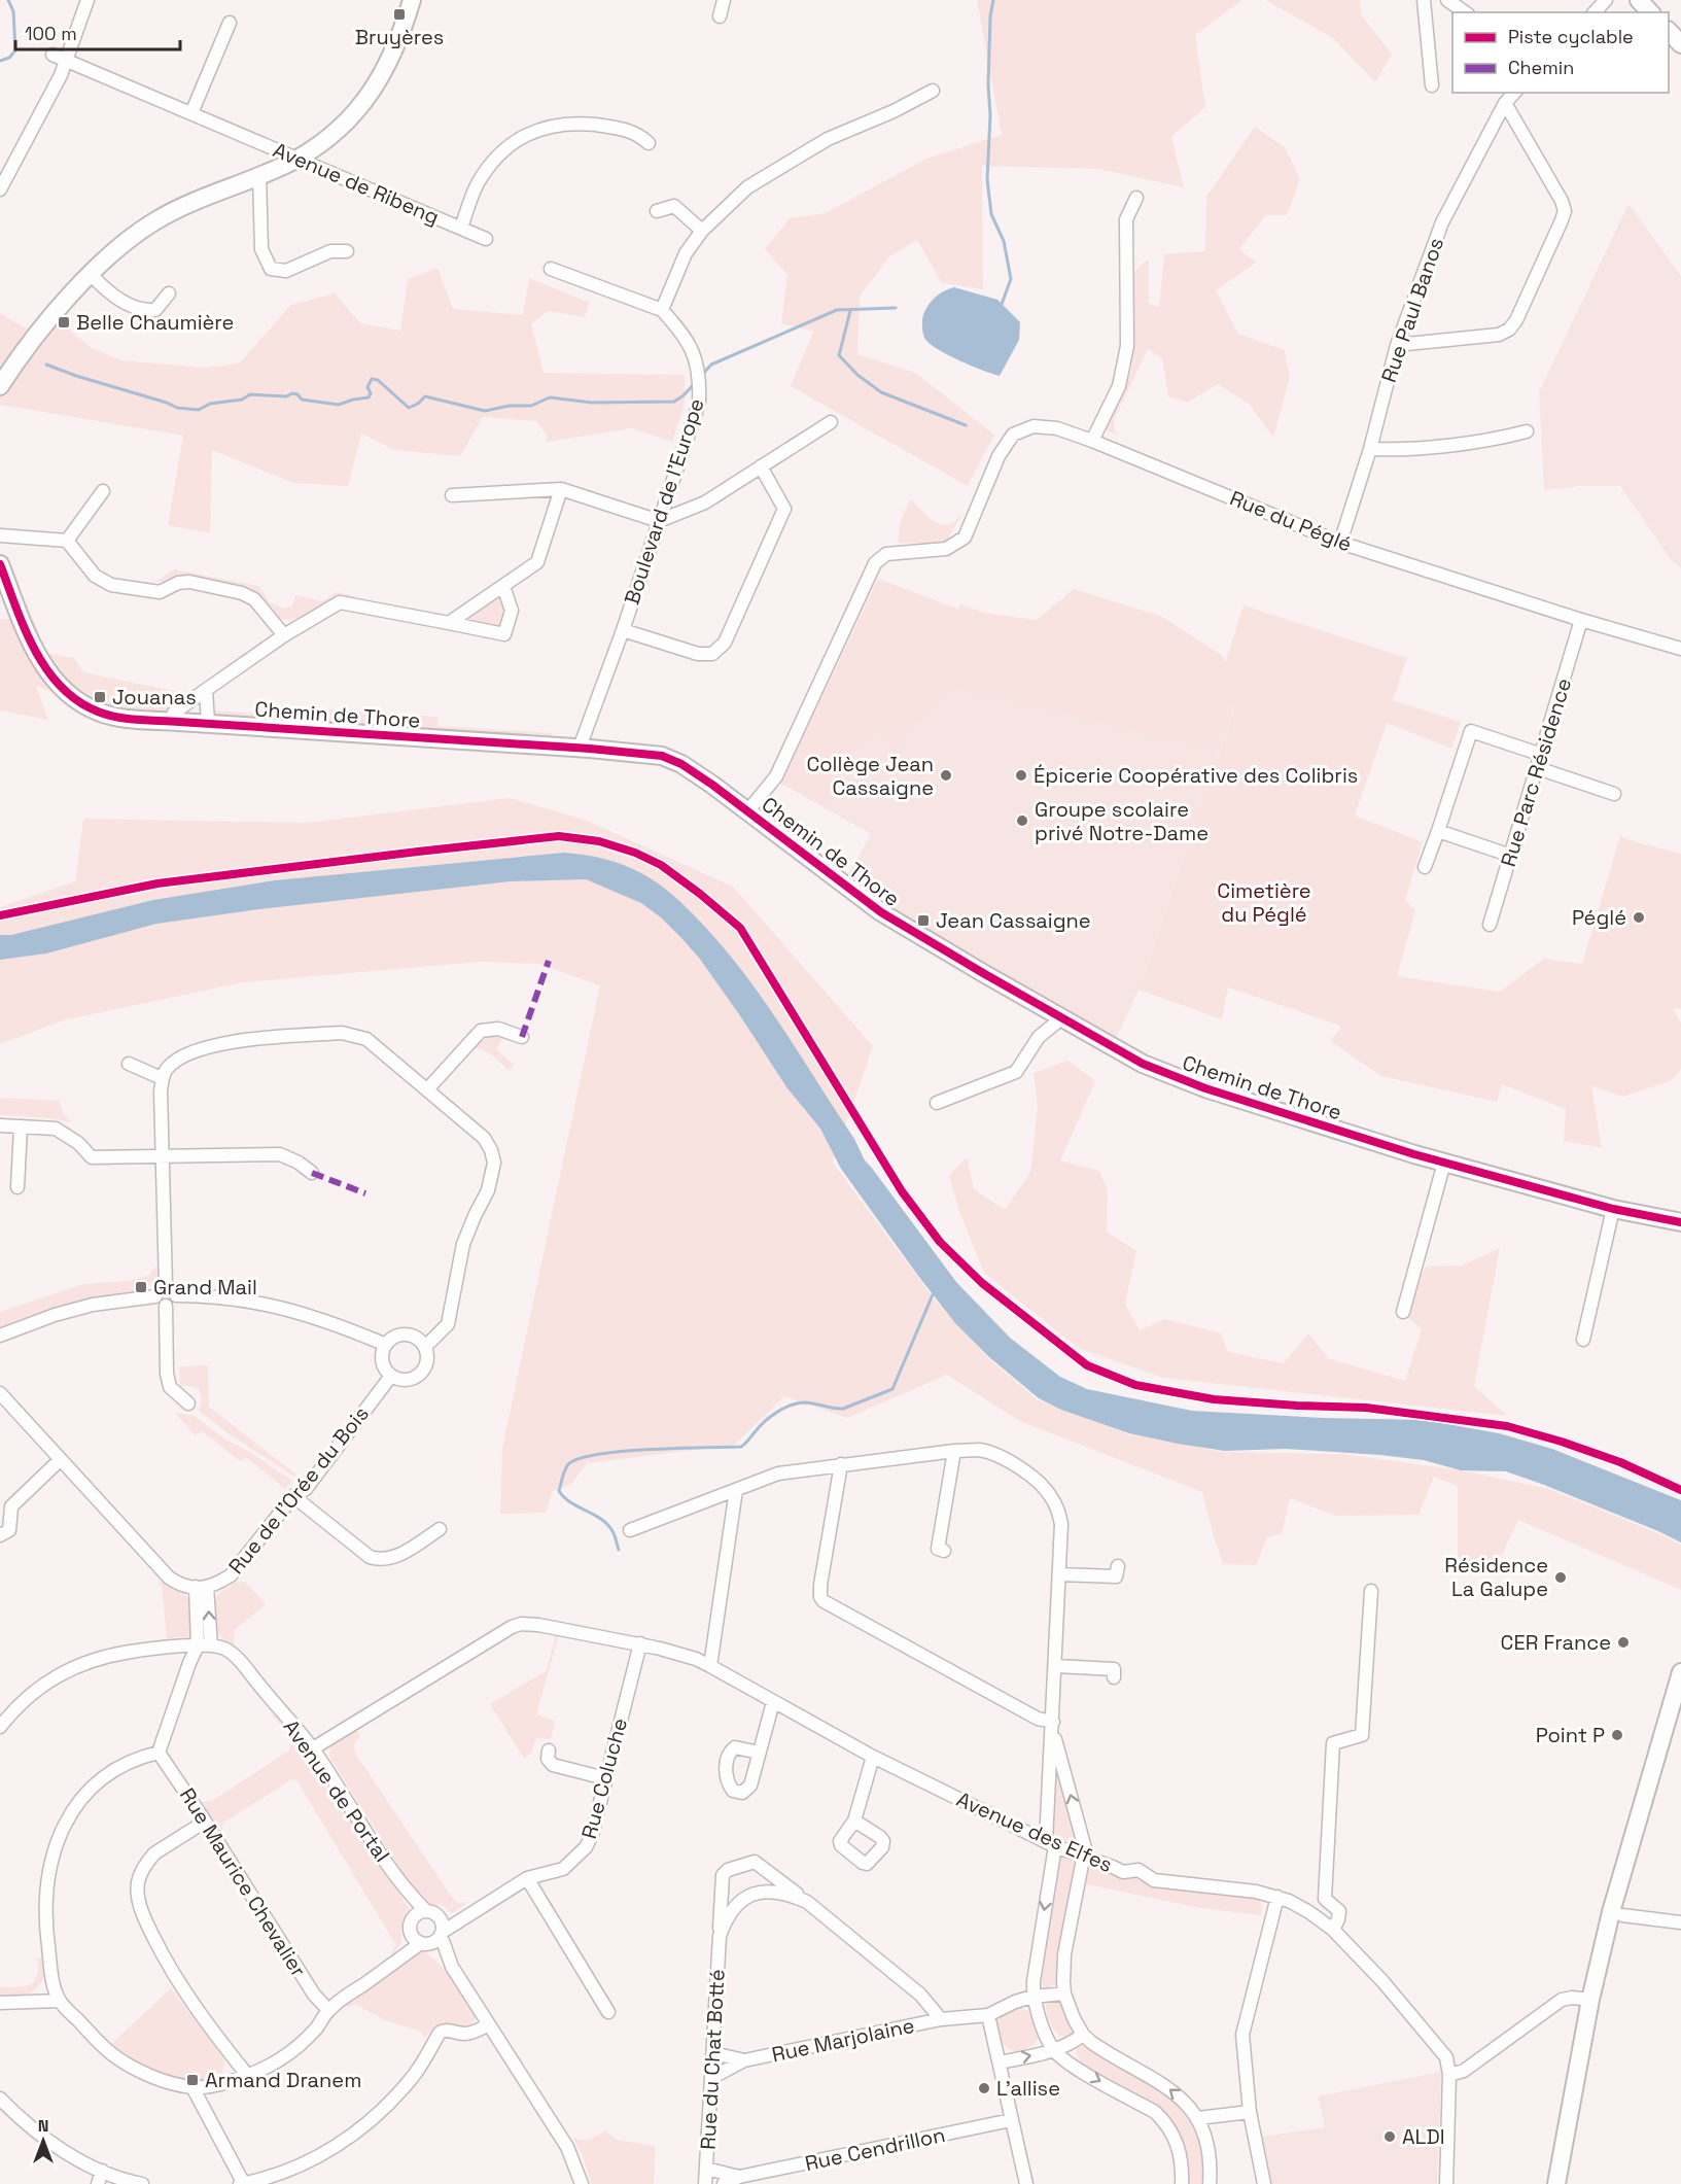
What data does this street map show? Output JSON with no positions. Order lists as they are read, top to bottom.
{
  "streets": {
    "street": [
      "Avenue de Ribeng",
      "Rue Paul Banos",
      "Boulevard de l'Europe",
      "Rue du Péglé",
      "Chemin de Thore",
      "Rue Parc Résidence",
      "Rue de l'Orée du Bois",
      "Rue Coluche",
      "Avenue de Portal",
      "Avenue des Elfes",
      "Rue Maurice Chevalier",
      "Rue Marjolaine",
      "Rue du Chat Botté",
      "Rue Cendrillon"
    ]
  },
  "crossings": [
    ["Rue Paul Banos", "Rue du Péglé"],
    ["Boulevard de l'Europe", "Chemin de Thore"],
    ["Rue du Péglé", "Chemin de Thore"],
    ["Rue du Péglé", "Rue Parc Résidence"],
    ["Rue Coluche", "Avenue de Portal"],
    ["Rue Coluche", "Avenue des Elfes"],
    ["Avenue de Portal", "Avenue des Elfes"],
    ["Rue Marjolaine", "Rue du Chat Botté"],
    ["Rue du Chat Botté", "Rue Cendrillon"]
  ],
  "parks": ["Cimetière du Péglé"],
  "places": {
    "transit": [
      "Bruyères",
      "Belle Chaumière",
      "Jouanas",
      "Jean Cassaigne",
      "Grand Mail",
      "Armand Dranem"
    ],
    "other": [
      "Collège Jean Cassaigne",
      "Épicerie Coopérative des Colibris",
      "Groupe scolaire privé Notre-Dame",
      "Péglé",
      "Résidence La Galupe",
      "CER France",
      "Point P",
      "L'allise",
      "ALDI"
    ]
  },
  "legend": ["Piste cyclable", "Chemin"],
  "scale_bar": "100 m",
  "north": "top"
}
